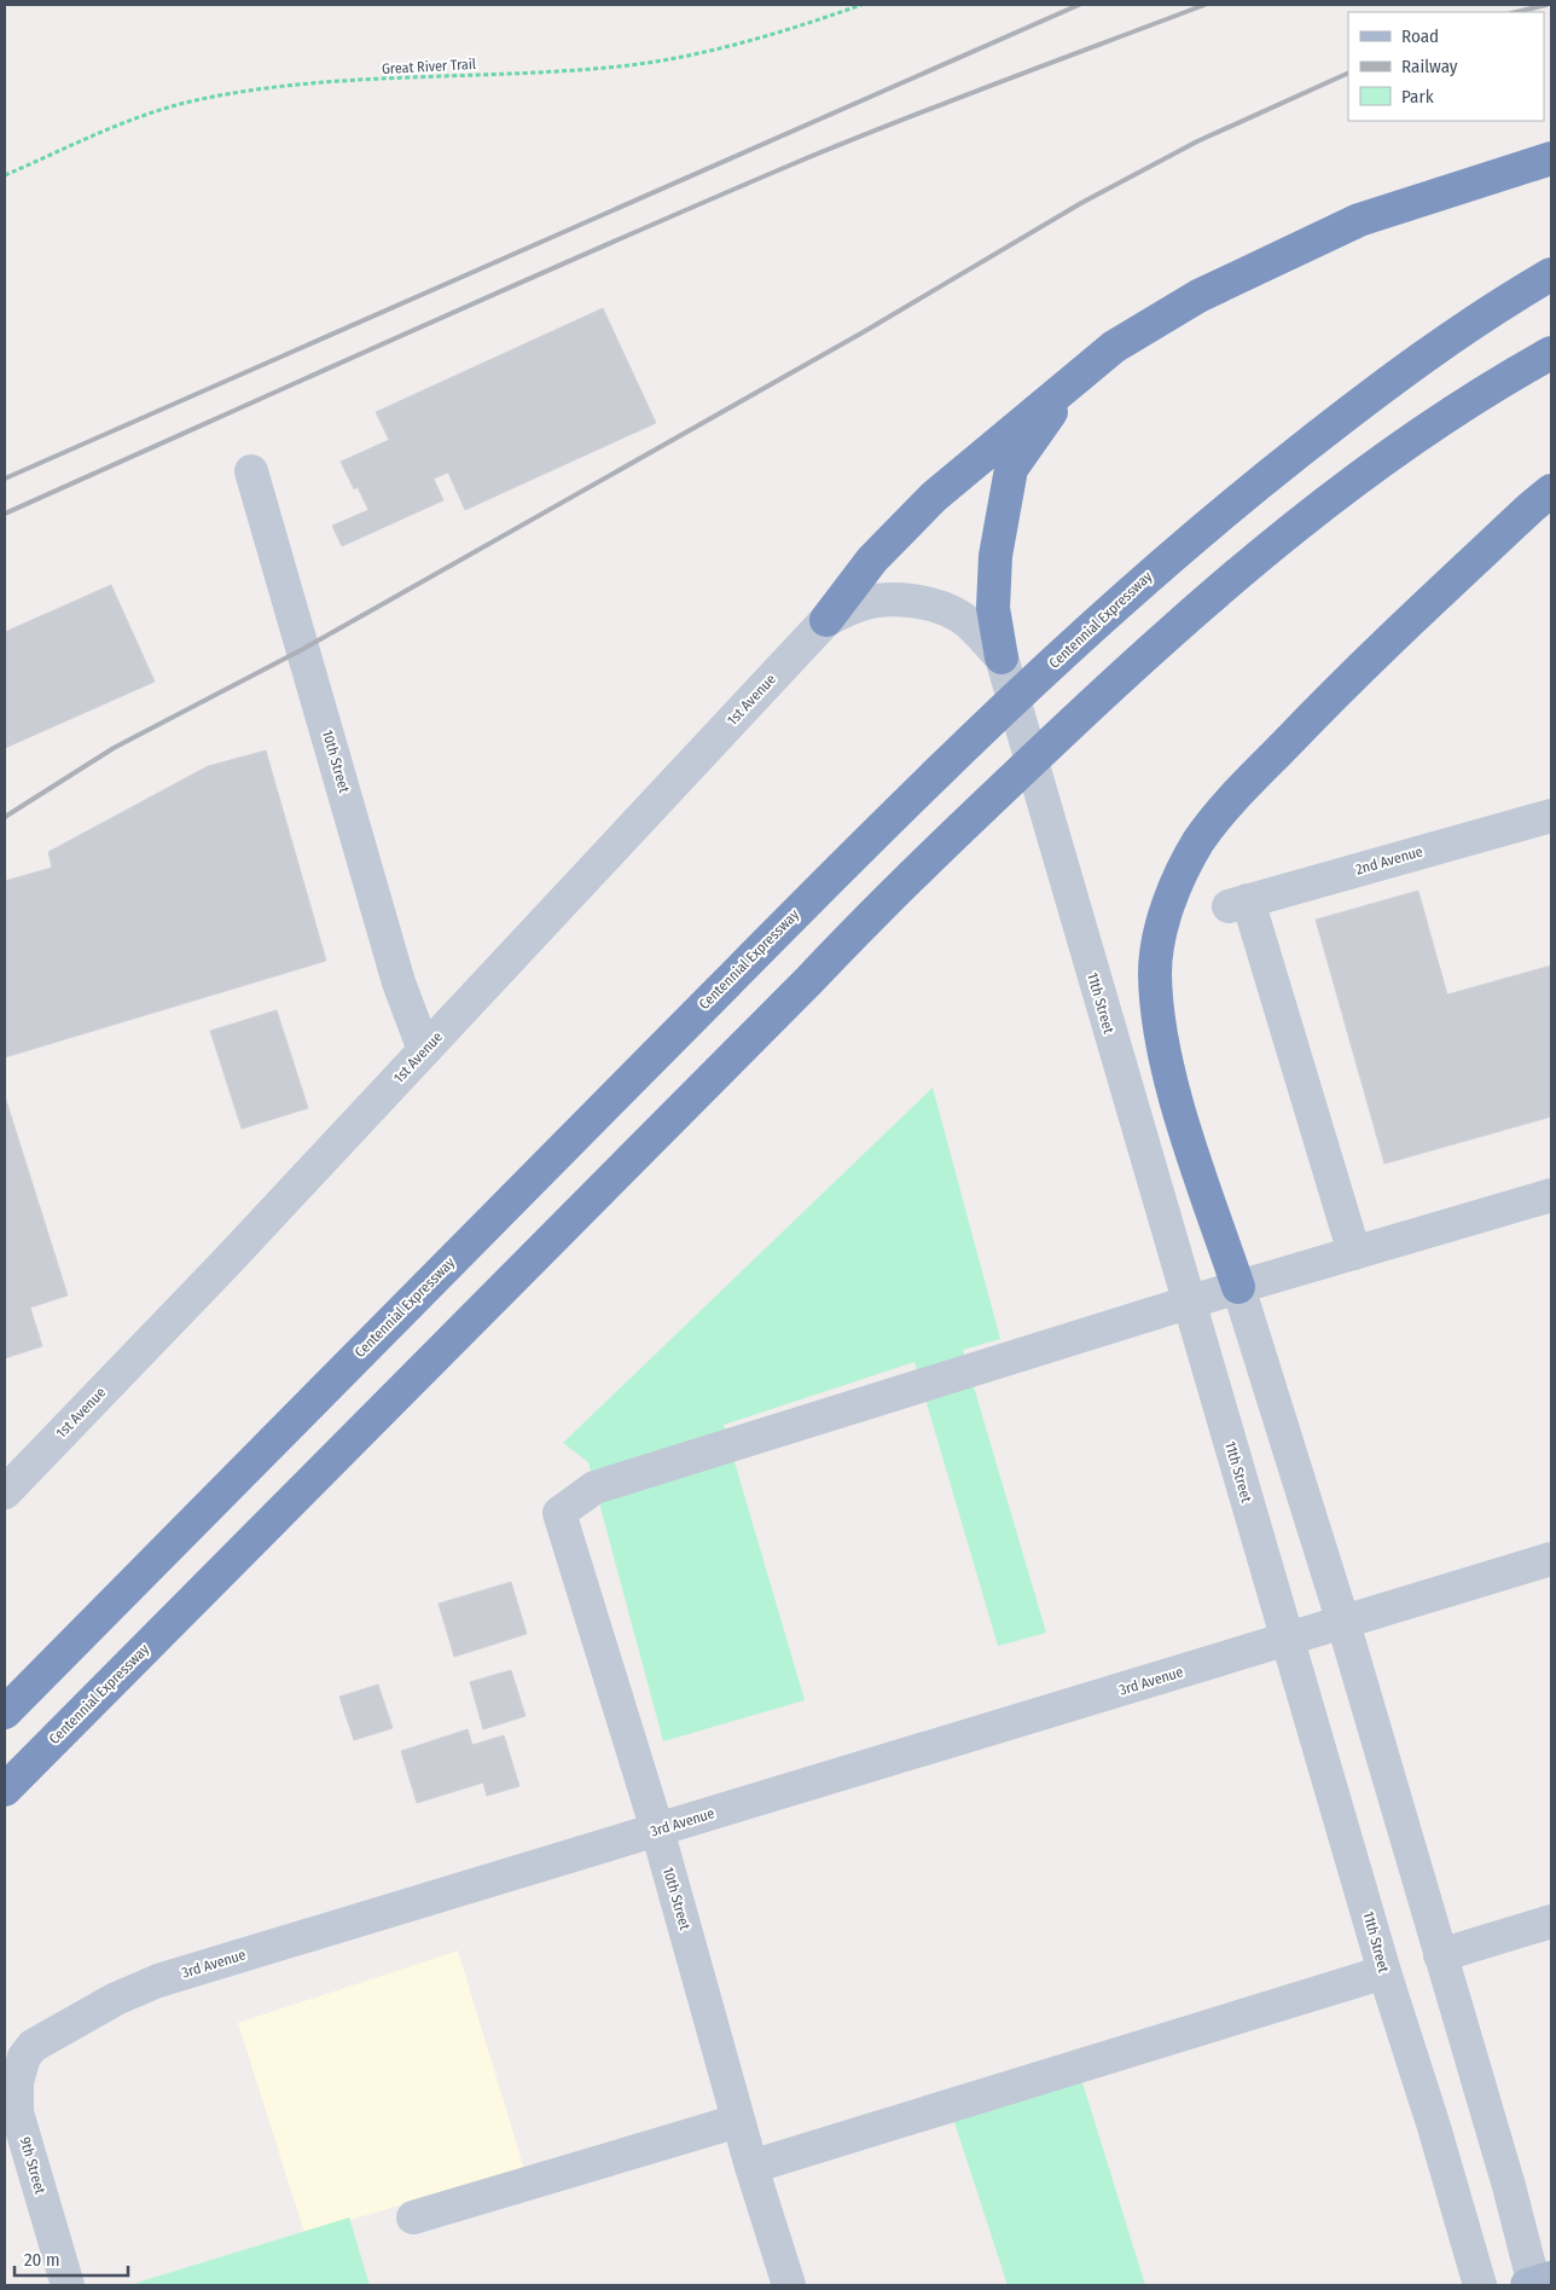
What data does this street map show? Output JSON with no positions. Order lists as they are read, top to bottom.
{
  "streets": {
    "highway": ["Centennial Expressway"],
    "street": [
      "1st Avenue",
      "10th Street",
      "2nd Avenue",
      "11th Street",
      "3rd Avenue",
      "9th Street"
    ],
    "path": ["Great River Trail"]
  },
  "crossings": [
    ["1st Avenue", "10th Street"],
    ["10th Street", "11th Street"],
    ["10th Street", "3rd Avenue"],
    ["11th Street", "3rd Avenue"],
    ["3rd Avenue", "9th Street"]
  ],
  "legend": ["Road", "Railway", "Park"],
  "scale_bar": "20 m"
}
